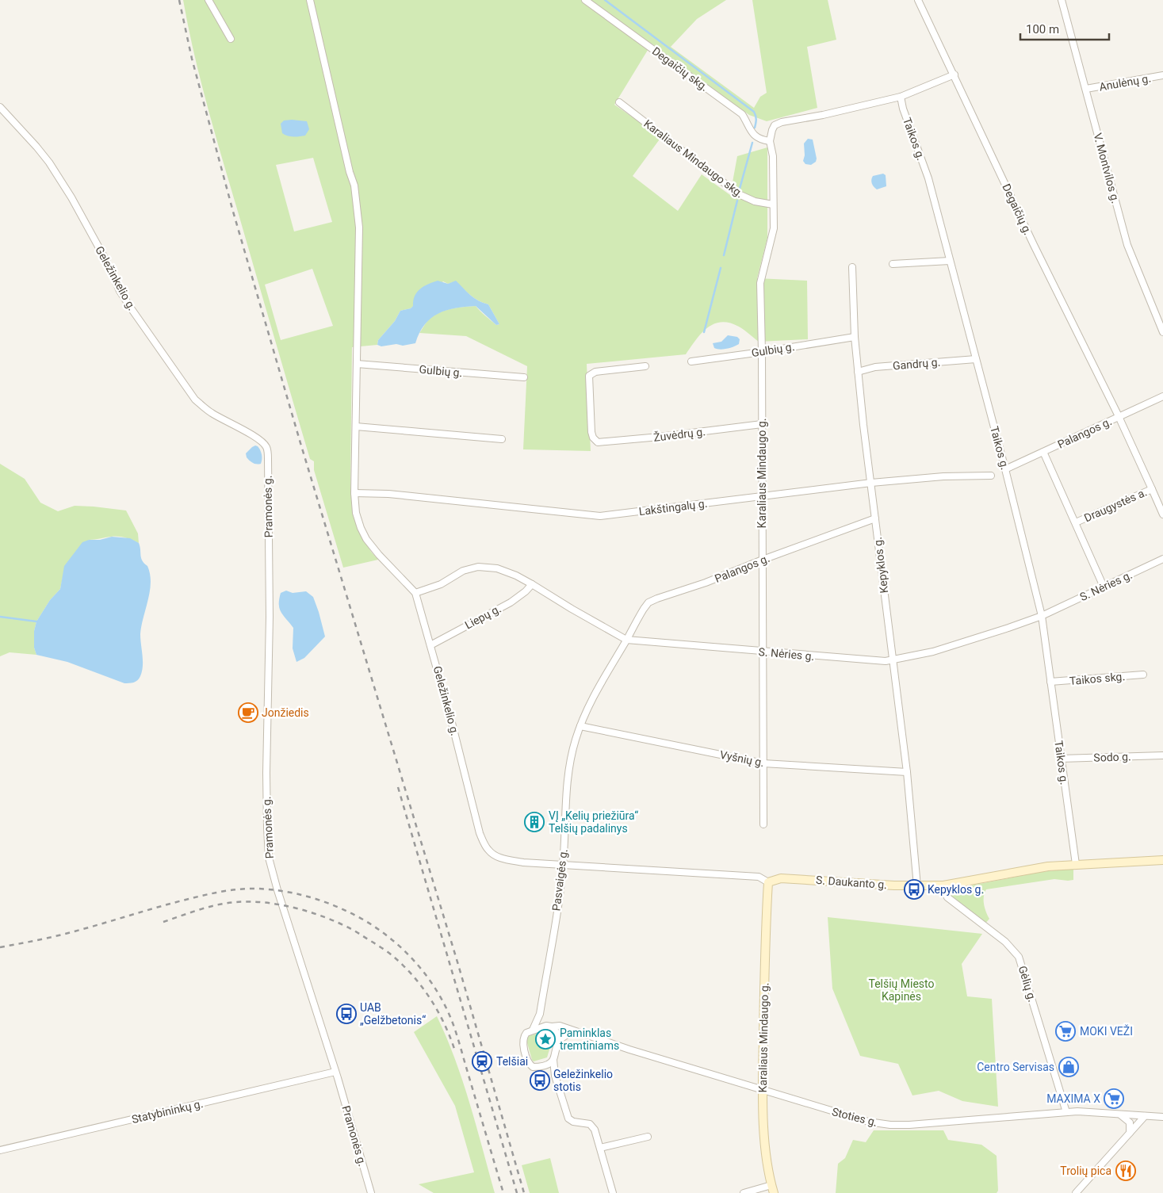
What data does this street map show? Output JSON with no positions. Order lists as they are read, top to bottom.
{
  "streets": {
    "main road": ["Karaliaus Mindaugo g.", "S. Daukanto g."],
    "street": [
      "Degaičių skg.",
      "Anulėnų g.",
      "Taikos g.",
      "Karaliaus Mindaugo skg.",
      "V. Montvilos g.",
      "Degaičių g.",
      "Geležinkelio g.",
      "Gulbių g.",
      "Gandrų g.",
      "Palangos g.",
      "Žuvėdrų g.",
      "Draugystės a.",
      "Pramonės g.",
      "Lakštingalų g.",
      "Kepyklos g.",
      "S. Nėries g.",
      "Liepų g.",
      "Taikos skg.",
      "Sodo g.",
      "Vyšnių g.",
      "Pasvaigės g.",
      "Gėlių g.",
      "Statybininkų g.",
      "Stoties g."
    ]
  },
  "crossings": [
    ["Degaičių skg.", "Karaliaus Mindaugo g."],
    ["Anulėnų g.", "V. Montvilos g."],
    ["Taikos g.", "Gandrų g."],
    ["Taikos g.", "Palangos g."],
    ["Taikos g.", "Karaliaus Mindaugo g."],
    ["Taikos g.", "S. Nėries g."],
    ["Taikos g.", "Taikos skg."],
    ["Taikos g.", "Sodo g."],
    ["Taikos g.", "S. Daukanto g."],
    ["Karaliaus Mindaugo skg.", "Karaliaus Mindaugo g."],
    ["Degaičių g.", "Palangos g."],
    ["Degaičių g.", "Draugystės a."],
    ["Geležinkelio g.", "Gulbių g."],
    ["Geležinkelio g.", "Pramonės g."],
    ["Geležinkelio g.", "Lakštingalų g."],
    ["Geležinkelio g.", "S. Nėries g."],
    ["Geležinkelio g.", "Liepų g."],
    ["Geležinkelio g.", "Pasvaigės g."],
    ["Geležinkelio g.", "S. Daukanto g."],
    ["Gulbių g.", "Karaliaus Mindaugo g."],
    ["Gulbių g.", "Kepyklos g."],
    ["Gandrų g.", "Kepyklos g."],
    ["Palangos g.", "Karaliaus Mindaugo g."],
    ["Palangos g.", "Kepyklos g."],
    ["Palangos g.", "S. Nėries g."],
    ["Palangos g.", "Pasvaigės g."],
    ["Žuvėdrų g.", "Karaliaus Mindaugo g."],
    ["Karaliaus Mindaugo g.", "Lakštingalų g."],
    ["Karaliaus Mindaugo g.", "S. Nėries g."],
    ["Karaliaus Mindaugo g.", "Vyšnių g."],
    ["Karaliaus Mindaugo g.", "S. Daukanto g."],
    ["Karaliaus Mindaugo g.", "Stoties g."],
    ["Pramonės g.", "Statybininkų g."],
    ["Lakštingalų g.", "Kepyklos g."],
    ["Kepyklos g.", "S. Nėries g."],
    ["Kepyklos g.", "Vyšnių g."],
    ["Kepyklos g.", "S. Daukanto g."],
    ["S. Nėries g.", "Liepų g."],
    ["S. Nėries g.", "Pasvaigės g."],
    ["Vyšnių g.", "Pasvaigės g."],
    ["Pasvaigės g.", "S. Daukanto g."],
    ["Pasvaigės g.", "Stoties g."],
    ["S. Daukanto g.", "Gėlių g."],
    ["Gėlių g.", "Stoties g."]
  ],
  "parks": ["Telšių Miesto Kapinės"],
  "places": {
    "cafe": ["Jonžiedis"],
    "building": ["VĮ „Kelių priežiūra“ Telšių padalinys"],
    "bus stop": ["Kepyklos g.", "UAB „Gelžbetonis“", "Geležinkelio stotis"],
    "supermarket": ["MOKI VEŽI", "MAXIMA X"],
    "place": ["Paminklas tremtiniams"],
    "station": ["Telšiai"],
    "shop": ["Centro Servisas"],
    "restaurant": ["Trolių pica"]
  },
  "scale_bar": "100 m"
}
